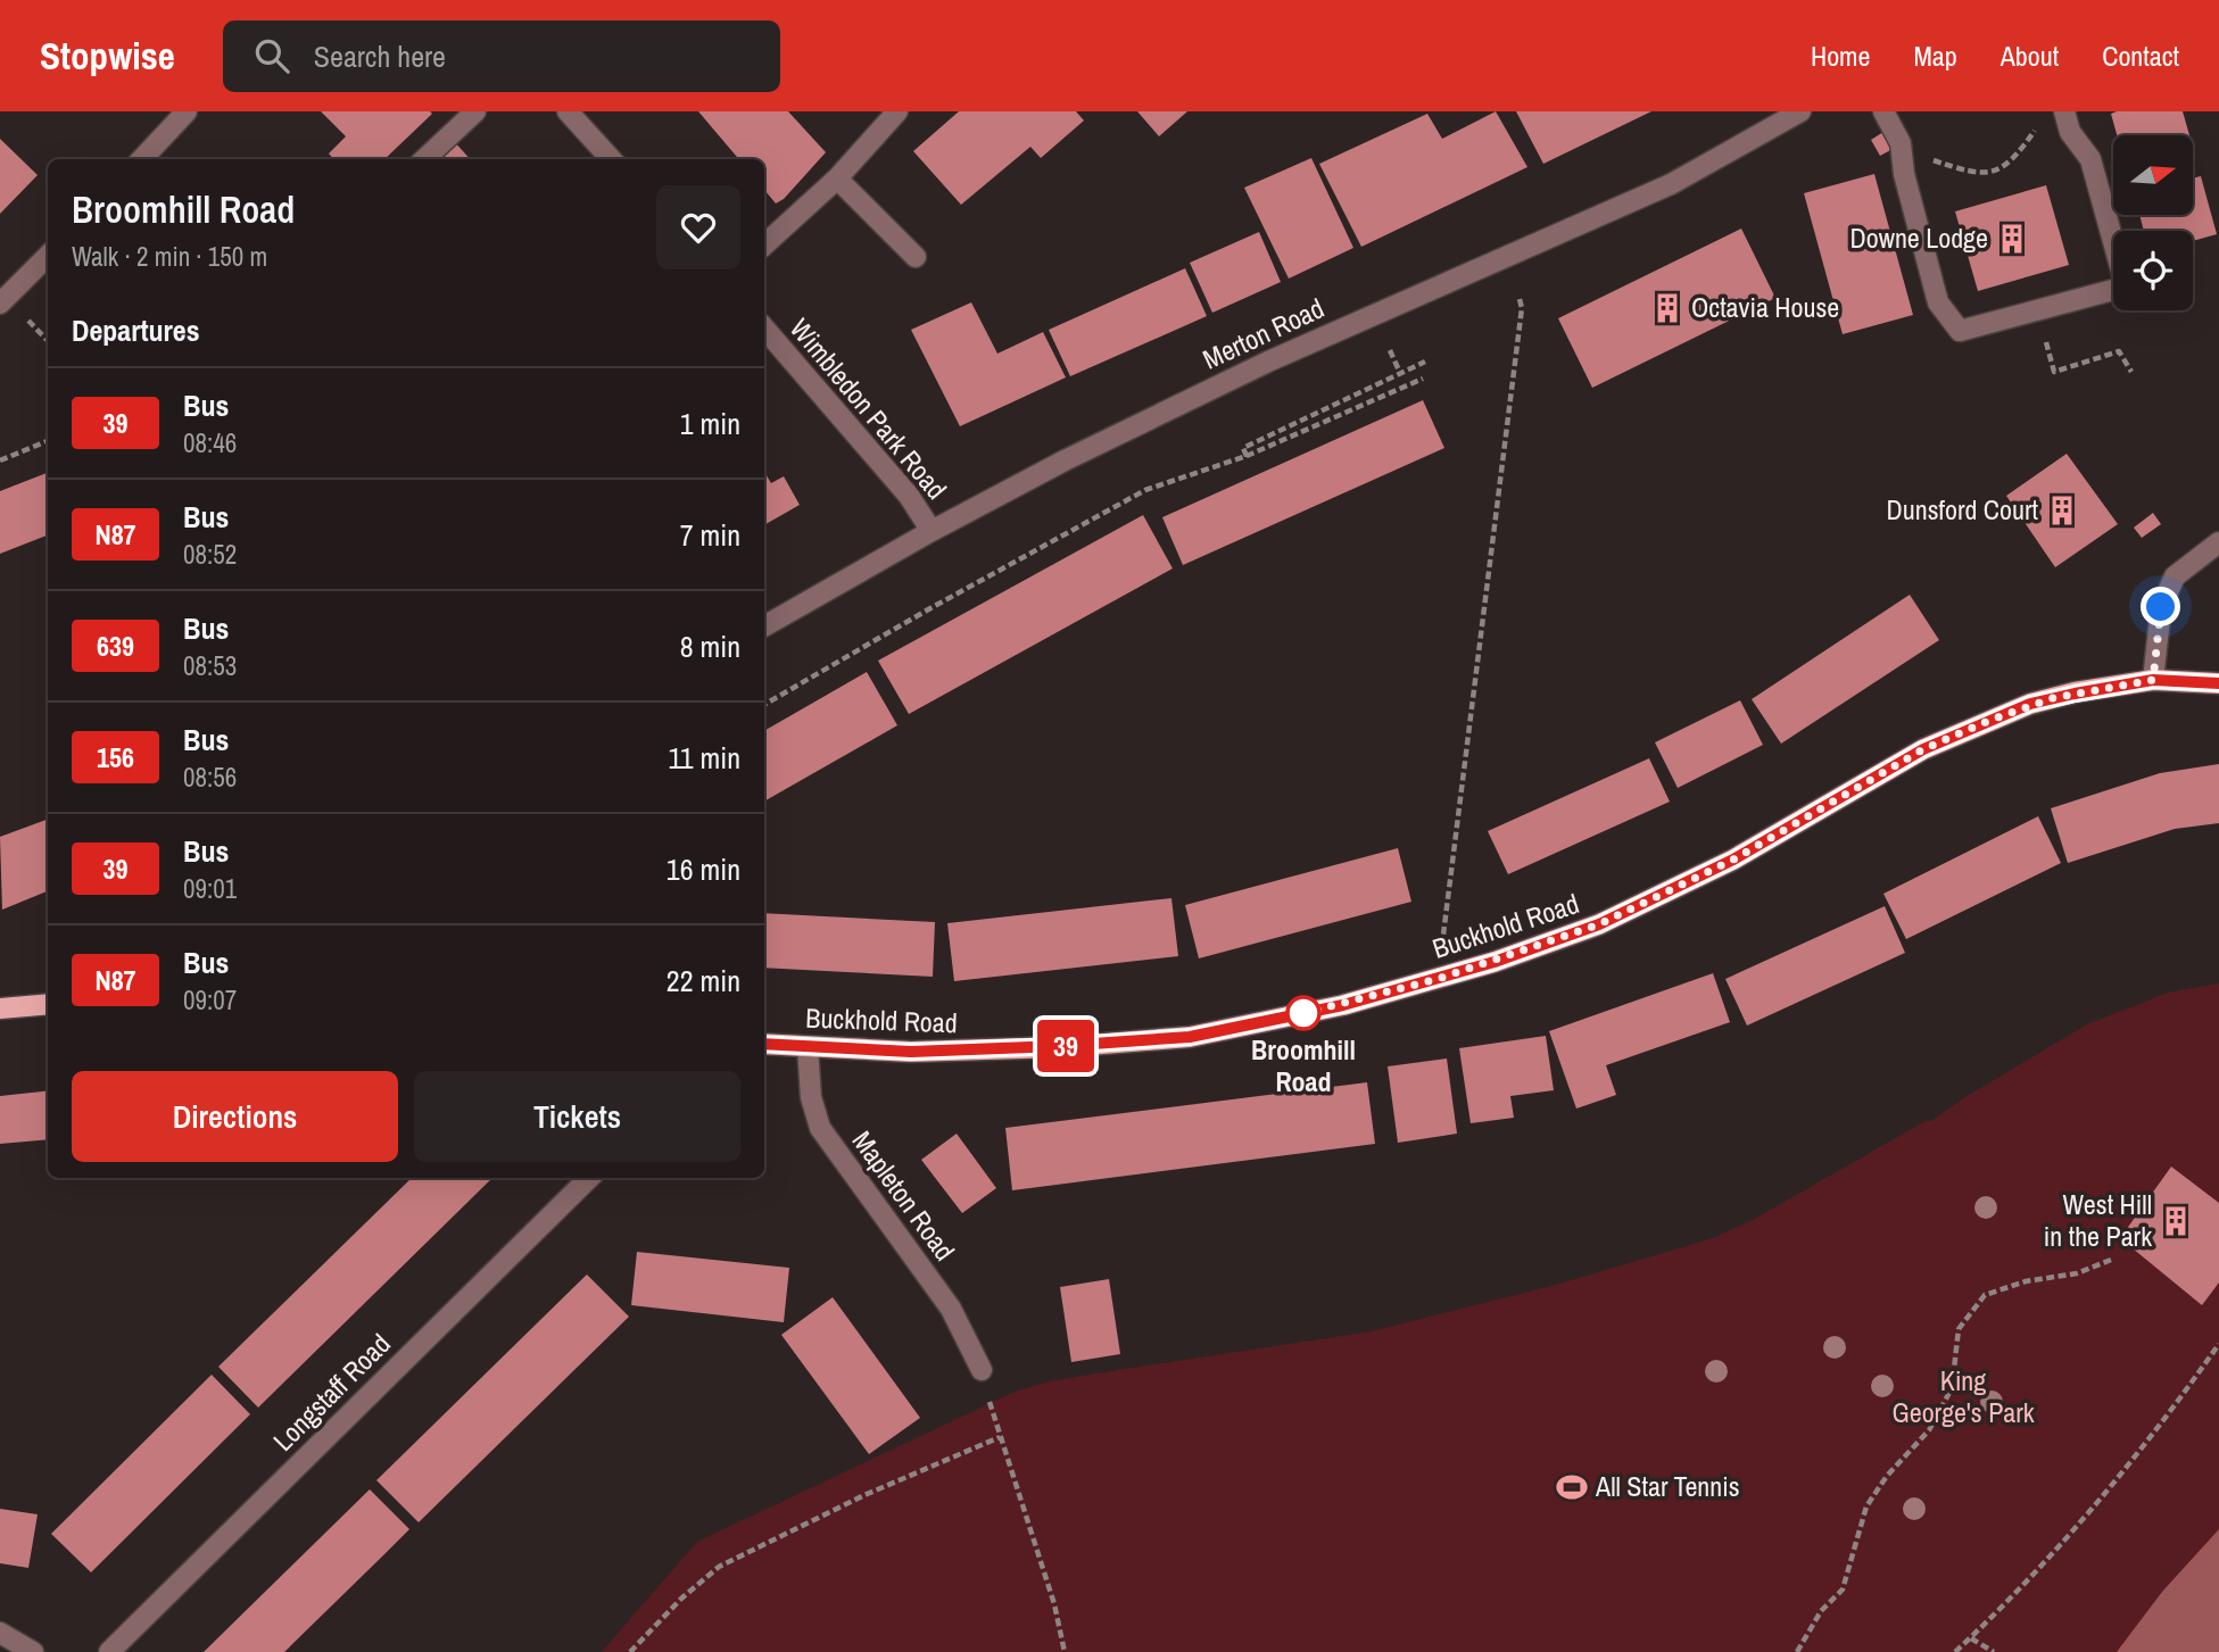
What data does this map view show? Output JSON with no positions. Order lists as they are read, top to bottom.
{
  "streets": {
    "main road": ["Buckhold Road"],
    "street": [
      "Merton Road",
      "Wimbledon Park Road",
      "Mapleton Road",
      "Longstaff Road"
    ]
  },
  "crossings": [
    ["Merton Road", "Wimbledon Park Road"],
    ["Buckhold Road", "Mapleton Road"]
  ],
  "parks": ["King George's Park"],
  "places": {
    "building": [
      "Downe Lodge",
      "Octavia House",
      "Dunsford Court",
      "West Hill in the Park"
    ],
    "other": ["Broomhill Road"],
    "sports": ["All Star Tennis"]
  },
  "lines": ["bus line 39"],
  "north": "right",
  "page": {
    "header": "Stopwise",
    "search": "Search here",
    "nav": [
      "Home",
      "Map",
      "About",
      "Contact"
    ],
    "on_map": "39",
    "heading": [
      ["Broomhill Road", "Walk · 2 min · 150 m"],
      "Departures"
    ],
    "list": [
      {
        "mark": "39",
        "name": "Bus",
        "note": "08:46",
        "value": "1 min"
      },
      {
        "mark": "N87",
        "name": "Bus",
        "note": "08:52",
        "value": "7 min"
      },
      {
        "mark": "639",
        "name": "Bus",
        "note": "08:53",
        "value": "8 min"
      },
      {
        "mark": "156",
        "name": "Bus",
        "note": "08:56",
        "value": "11 min"
      },
      {
        "mark": "39",
        "name": "Bus",
        "note": "09:01",
        "value": "16 min"
      },
      {
        "mark": "N87",
        "name": "Bus",
        "note": "09:07",
        "value": "22 min"
      }
    ],
    "buttons": ["Directions", "Tickets"]
  }
}
